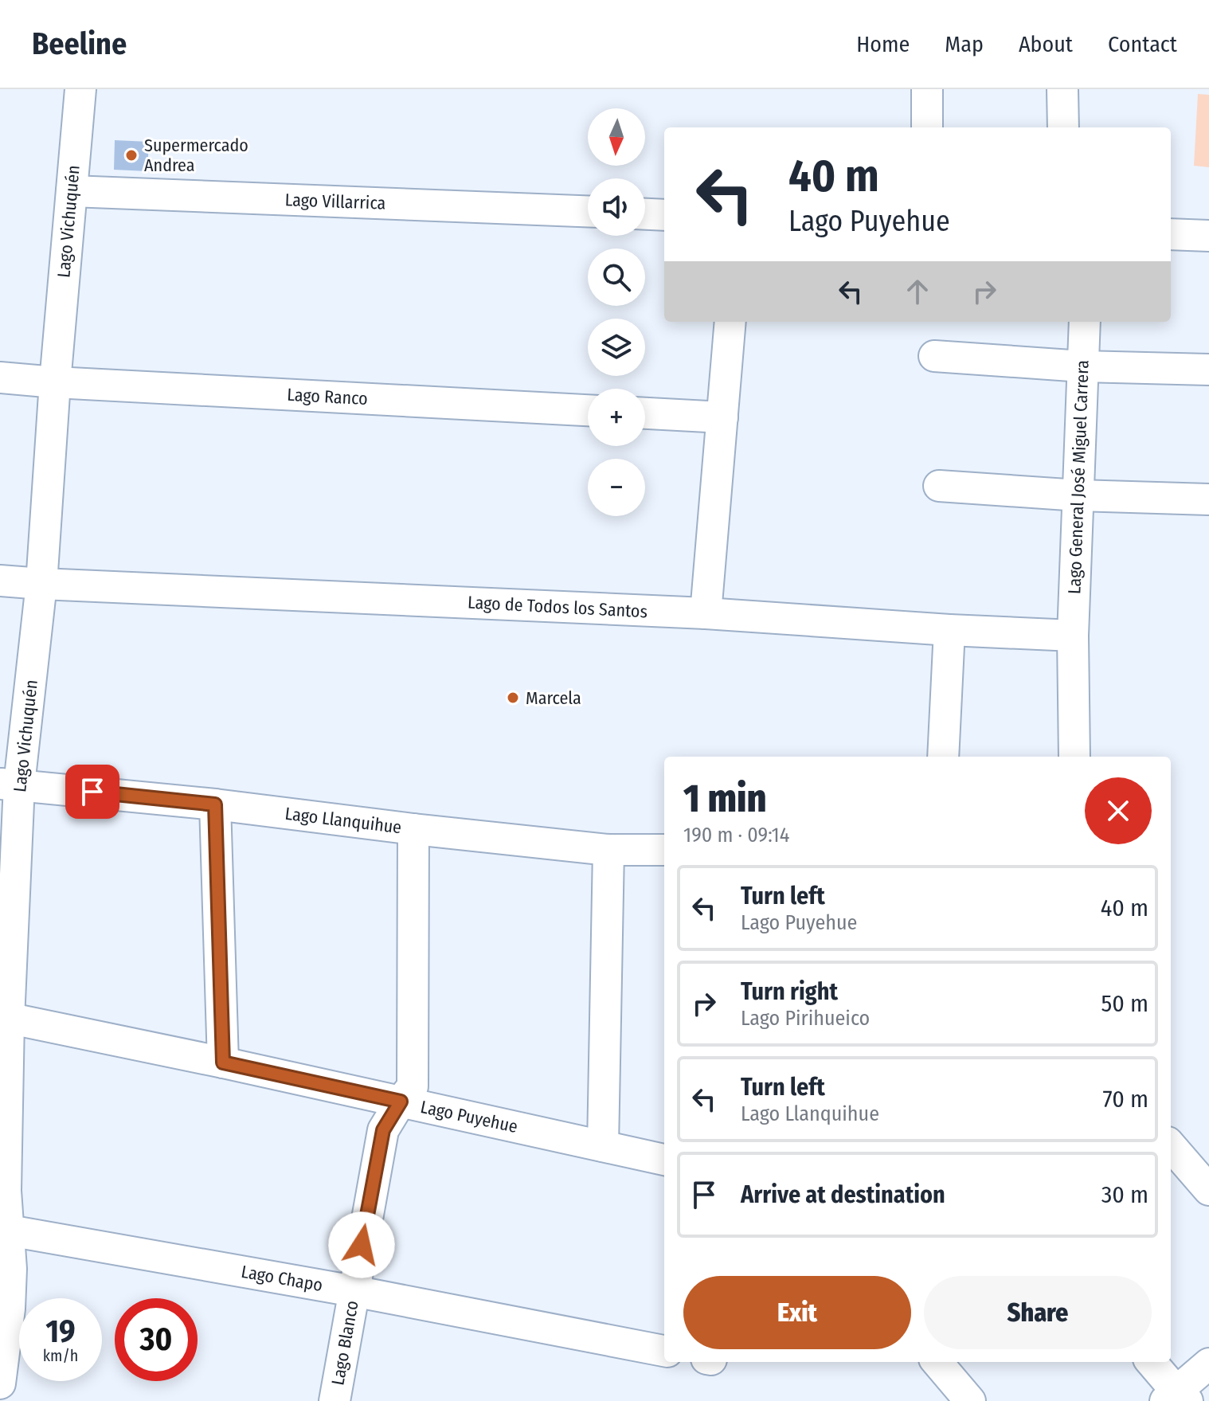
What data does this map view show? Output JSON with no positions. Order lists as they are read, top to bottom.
{
  "streets": {
    "street": [
      "Lago Villarrica",
      "Lago Vichuquén",
      "Lago Ranco",
      "Lago General José Miguel Carrera",
      "Lago de Todos los Santos",
      "Lago Llanquihue",
      "Lago Puyehue",
      "Lago Chapo",
      "Lago Blanco"
    ]
  },
  "crossings": [
    ["Lago Villarrica", "Lago Vichuquén"],
    ["Lago Vichuquén", "Lago Ranco"],
    ["Lago Vichuquén", "Lago de Todos los Santos"],
    ["Lago Vichuquén", "Lago Llanquihue"],
    ["Lago Vichuquén", "Lago Puyehue"],
    ["Lago Vichuquén", "Lago Chapo"],
    ["Lago General José Miguel Carrera", "Lago de Todos los Santos"],
    ["Lago Llanquihue", "Lago Blanco"],
    ["Lago Puyehue", "Lago Blanco"],
    ["Lago Chapo", "Lago Blanco"]
  ],
  "places": ["Supermercado Andrea", "Marcela"],
  "north": "bottom",
  "page": {
    "header": "Beeline",
    "nav": [
      "Home",
      "Map",
      "About",
      "Contact"
    ],
    "map_buttons": ["+", "−"],
    "turn": ["40 m", "Lago Puyehue"],
    "heading": ["1 min", "190 m · 09:14"],
    "list": [
      {
        "name": "Turn left",
        "note": "Lago Puyehue",
        "value": "40 m"
      },
      {
        "name": "Turn right",
        "note": "Lago Pirihueico",
        "value": "50 m"
      },
      {
        "name": "Turn left",
        "note": "Lago Llanquihue",
        "value": "70 m"
      },
      {
        "name": "Arrive at destination",
        "value": "30 m"
      }
    ],
    "buttons": ["Exit", "Share"],
    "speed": "19 km/h",
    "limit": "30"
  }
}
